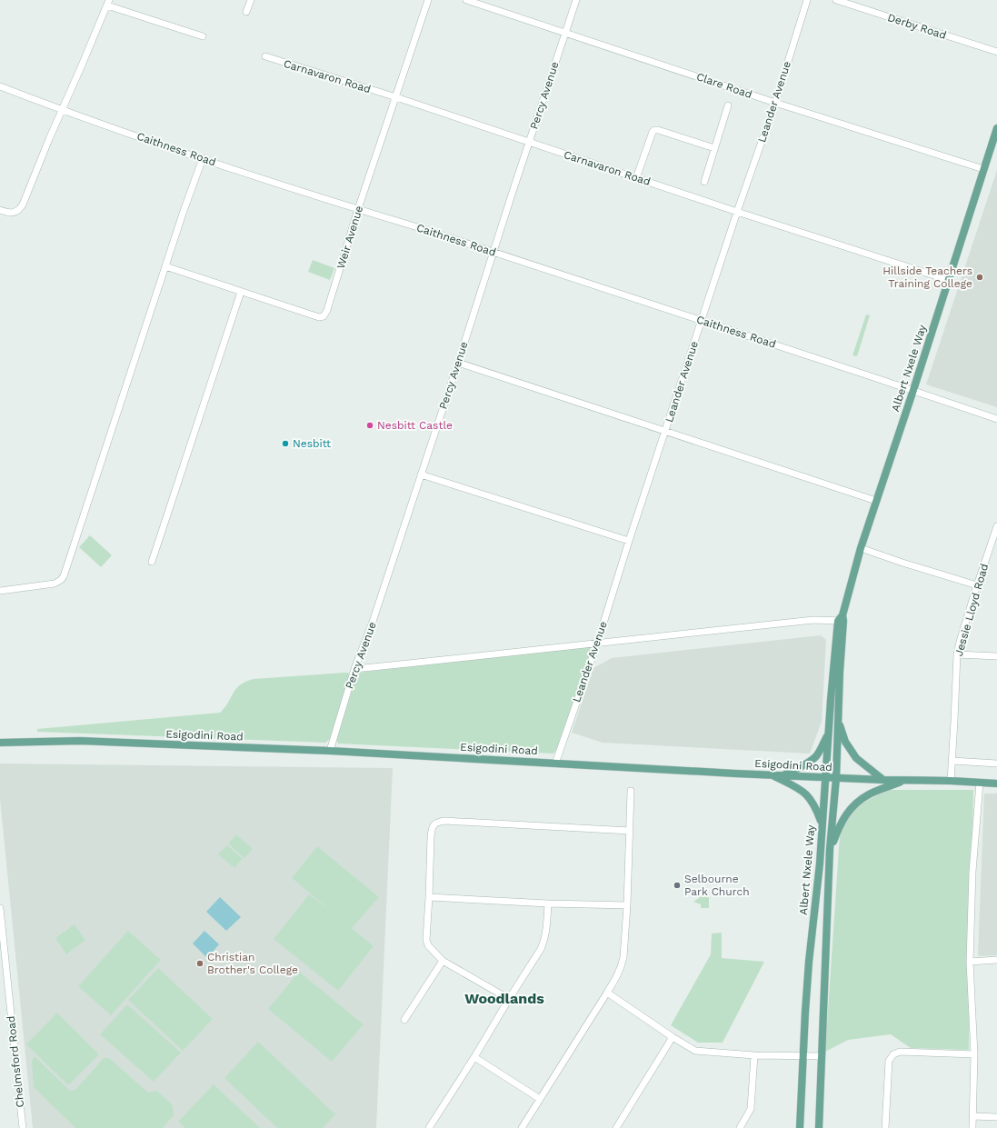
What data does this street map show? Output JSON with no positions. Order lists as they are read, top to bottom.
{
  "streets": {
    "main road": ["Albert Nxele Way", "Esigodini Road"],
    "street": [
      "Derby Road",
      "Carnavaron Road",
      "Clare Road",
      "Percy Avenue",
      "Leander Avenue",
      "Caithness Road",
      "Weir Avenue",
      "Jessie Lloyd Road",
      "Chelmsford Road"
    ]
  },
  "crossings": [
    ["Carnavaron Road", "Percy Avenue"],
    ["Carnavaron Road", "Leander Avenue"],
    ["Carnavaron Road", "Weir Avenue"],
    ["Carnavaron Road", "Albert Nxele Way"],
    ["Clare Road", "Percy Avenue"],
    ["Clare Road", "Leander Avenue"],
    ["Clare Road", "Albert Nxele Way"],
    ["Percy Avenue", "Caithness Road"],
    ["Percy Avenue", "Esigodini Road"],
    ["Leander Avenue", "Caithness Road"],
    ["Leander Avenue", "Esigodini Road"],
    ["Caithness Road", "Weir Avenue"],
    ["Caithness Road", "Albert Nxele Way"],
    ["Albert Nxele Way", "Esigodini Road"],
    ["Jessie Lloyd Road", "Esigodini Road"]
  ],
  "districts": ["Woodlands"],
  "places": [
    "Hillside Teachers Training College",
    "Nesbitt Castle",
    "Nesbitt",
    "Selbourne Park Church",
    "Christian Brother's College"
  ]
}
